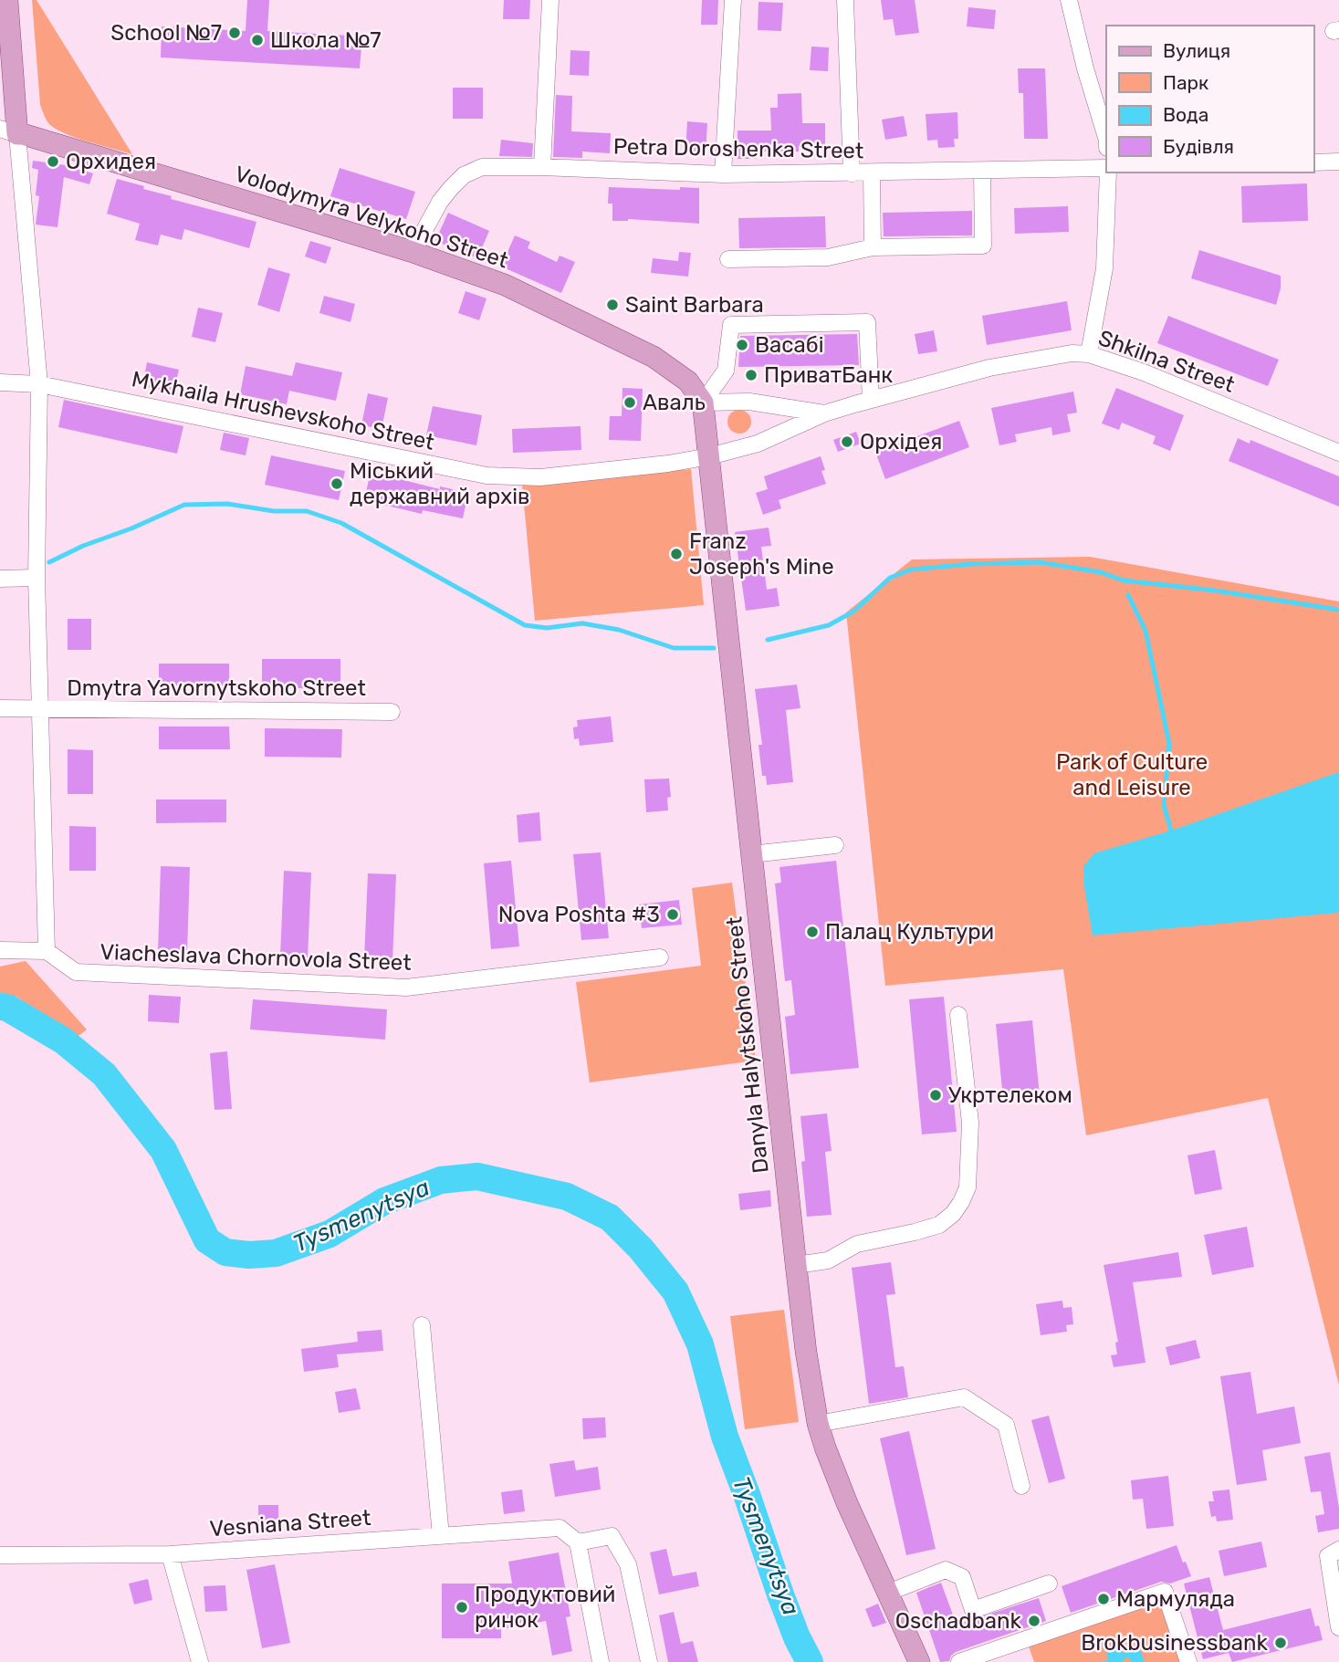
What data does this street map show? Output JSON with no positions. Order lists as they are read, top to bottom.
{
  "streets": {
    "main road": ["Volodymyra Velykoho Street", "Danyla Halytskoho Street"],
    "street": [
      "Petra Doroshenka Street",
      "Shkilna Street",
      "Mykhaila Hrushevskoho Street",
      "Dmytra Yavornytskoho Street",
      "Viacheslava Chornovola Street",
      "Vesniana Street"
    ]
  },
  "crossings": [
    ["Petra Doroshenka Street", "Volodymyra Velykoho Street"],
    ["Volodymyra Velykoho Street", "Shkilna Street"],
    ["Volodymyra Velykoho Street", "Dmytra Yavornytskoho Street"],
    ["Volodymyra Velykoho Street", "Danyla Halytskoho Street"],
    ["Shkilna Street", "Mykhaila Hrushevskoho Street"],
    ["Shkilna Street", "Danyla Halytskoho Street"],
    ["Mykhaila Hrushevskoho Street", "Dmytra Yavornytskoho Street"],
    ["Mykhaila Hrushevskoho Street", "Danyla Halytskoho Street"],
    ["Dmytra Yavornytskoho Street", "Viacheslava Chornovola Street"]
  ],
  "water": ["Tysmenytsya"],
  "parks": ["Park of Culture and Leisure"],
  "places": [
    "School №7",
    "Школа №7",
    "Орхидея",
    "Saint Barbara",
    "Васабі",
    "ПриватБанк",
    "Аваль",
    "Орхідея",
    "Міський державний архів",
    "Franz Joseph's Mine",
    "Nova Poshta #3",
    "Палац Культури",
    "Укртелеком",
    "Мармуляда",
    "Продуктовий ринок",
    "Oschadbank",
    "Brokbusinessbank"
  ],
  "legend": [
    "Вулиця",
    "Парк",
    "Вода",
    "Будівля"
  ]
}
